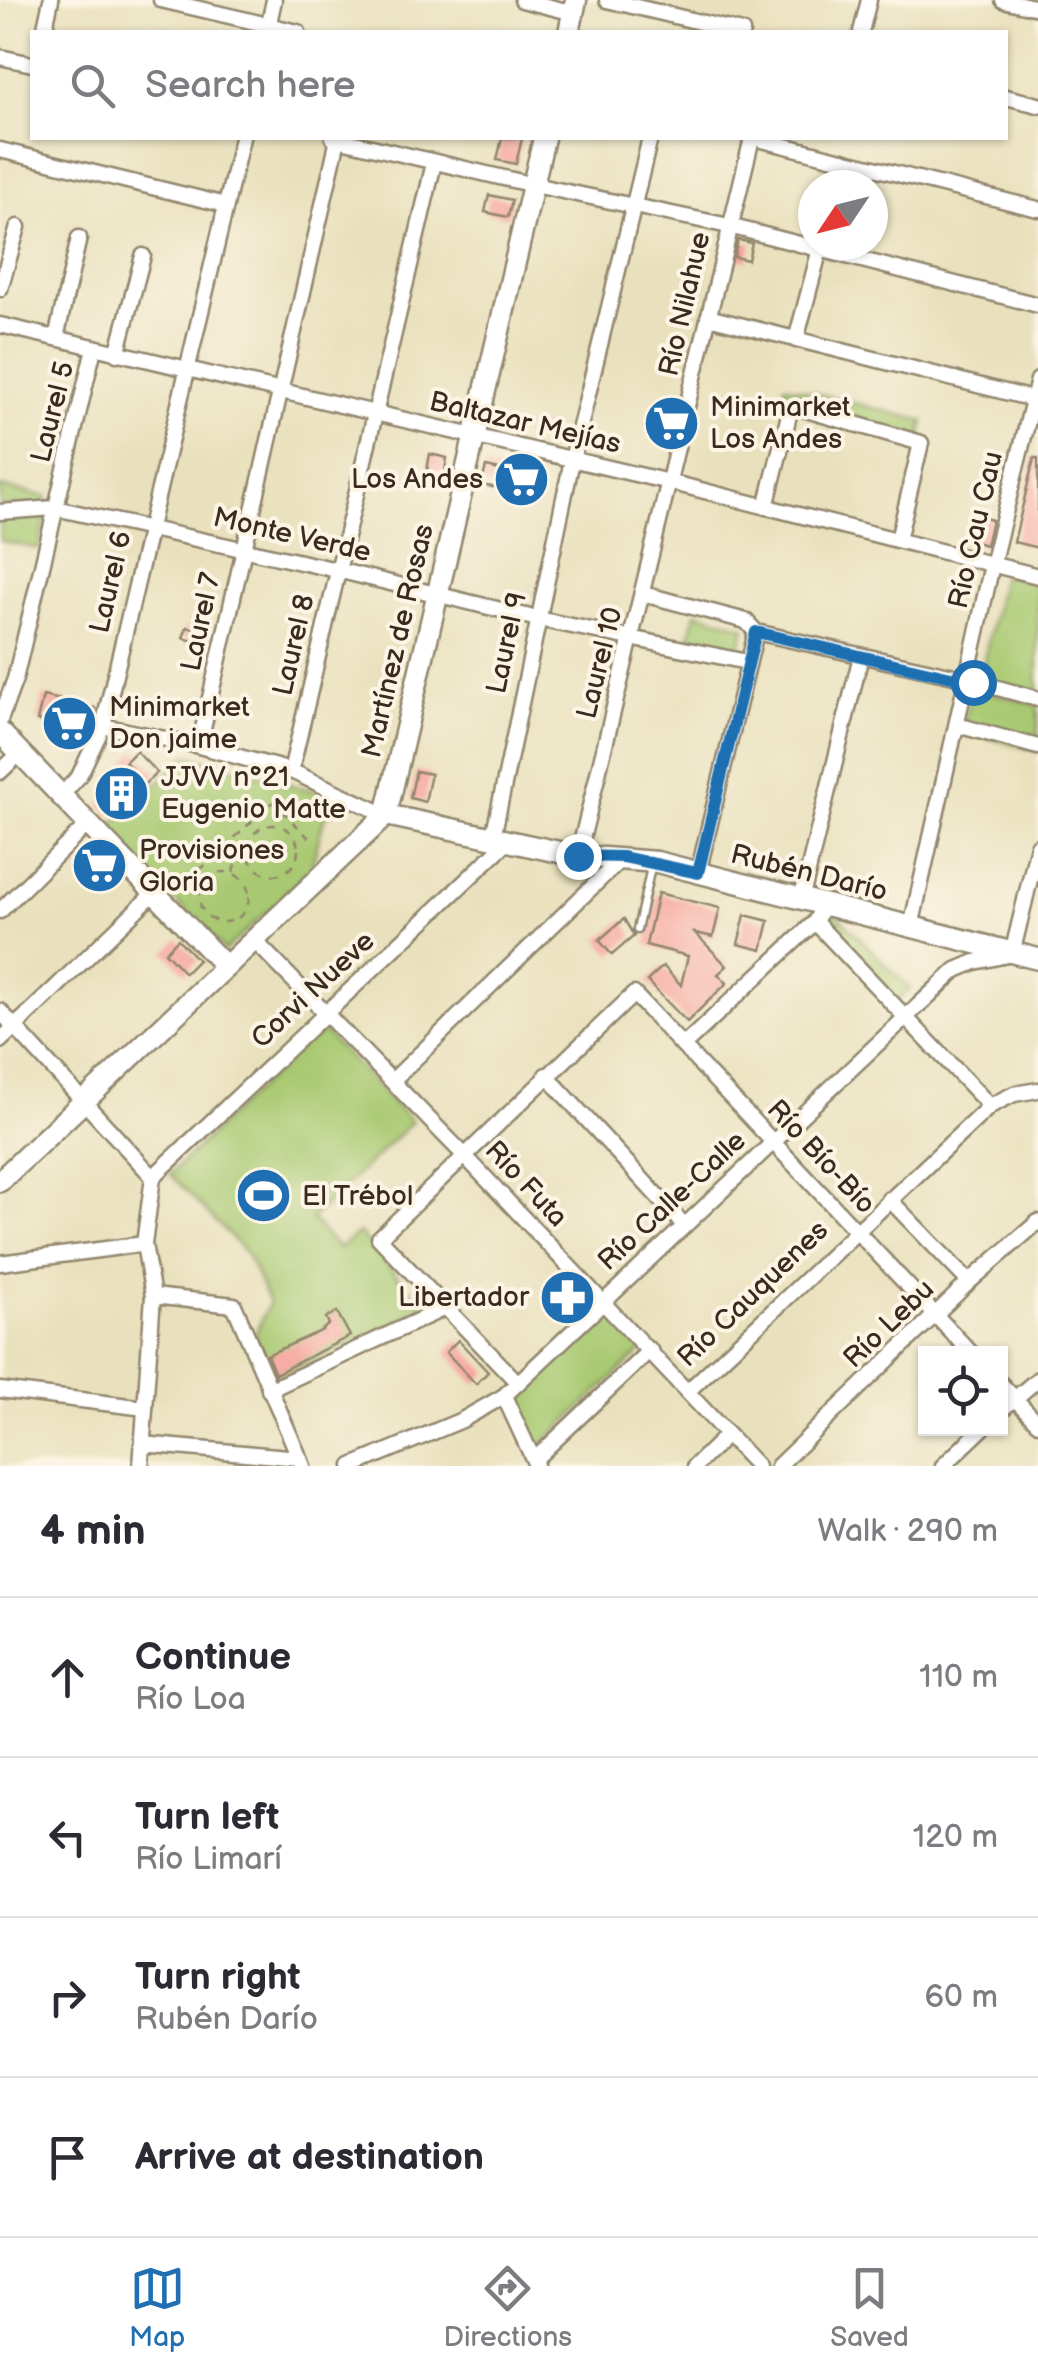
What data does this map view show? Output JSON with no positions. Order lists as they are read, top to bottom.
{
  "streets": {
    "street": [
      "Río Nilahue",
      "Laurel 5",
      "Baltazar Mejías",
      "Río Cau Cau",
      "Monte Verde",
      "Laurel 6",
      "Laurel 7",
      "Martínez de Rosas",
      "Laurel 9",
      "Laurel 8",
      "Laurel 10",
      "Rubén Darío",
      "Corvi Nueve",
      "Río Bío-Bío",
      "Río Futa",
      "Río Calle-Calle",
      "Río Cauquenes",
      "Río Lebu"
    ]
  },
  "crossings": [
    ["Río Nilahue", "Baltazar Mejías"],
    ["Río Nilahue", "Laurel 10"],
    ["Laurel 5", "Baltazar Mejías"],
    ["Laurel 5", "Monte Verde"],
    ["Baltazar Mejías", "Río Cau Cau"],
    ["Baltazar Mejías", "Laurel 6"],
    ["Baltazar Mejías", "Laurel 7"],
    ["Baltazar Mejías", "Martínez de Rosas"],
    ["Baltazar Mejías", "Laurel 9"],
    ["Baltazar Mejías", "Laurel 8"],
    ["Baltazar Mejías", "Laurel 10"],
    ["Río Cau Cau", "Rubén Darío"],
    ["Monte Verde", "Laurel 6"],
    ["Monte Verde", "Laurel 7"],
    ["Monte Verde", "Martínez de Rosas"],
    ["Monte Verde", "Laurel 9"],
    ["Monte Verde", "Laurel 8"],
    ["Monte Verde", "Laurel 10"],
    ["Laurel 6", "Rubén Darío"],
    ["Laurel 7", "Rubén Darío"],
    ["Martínez de Rosas", "Rubén Darío"],
    ["Laurel 9", "Rubén Darío"],
    ["Laurel 9", "Corvi Nueve"],
    ["Laurel 8", "Rubén Darío"],
    ["Laurel 10", "Rubén Darío"],
    ["Rubén Darío", "Corvi Nueve"],
    ["Rubén Darío", "Río Calle-Calle"],
    ["Corvi Nueve", "Río Futa"],
    ["Río Bío-Bío", "Río Calle-Calle"],
    ["Río Bío-Bío", "Río Cauquenes"],
    ["Río Bío-Bío", "Río Lebu"],
    ["Río Futa", "Río Calle-Calle"],
    ["Río Futa", "Río Cauquenes"]
  ],
  "places": {
    "supermarket": [
      "Minimarket Los Andes",
      "Los Andes",
      "Minimarket Don jaime",
      "Provisiones Gloria"
    ],
    "building": ["JJVV n°21 Eugenio Matte"],
    "sports": ["El Trébol"],
    "pharmacy": ["Libertador"]
  },
  "north": "bottom left",
  "page": {
    "search": "Search here",
    "heading": ["4 min", "Walk · 290 m"],
    "list": [
      ["Continue", "Río Loa", "110 m"],
      ["Turn left", "Río Limarí", "120 m"],
      ["Turn right", "Rubén Darío", "60 m"],
      "Arrive at destination"
    ],
    "nav": ["Map", "Directions", "Saved"]
  }
}
